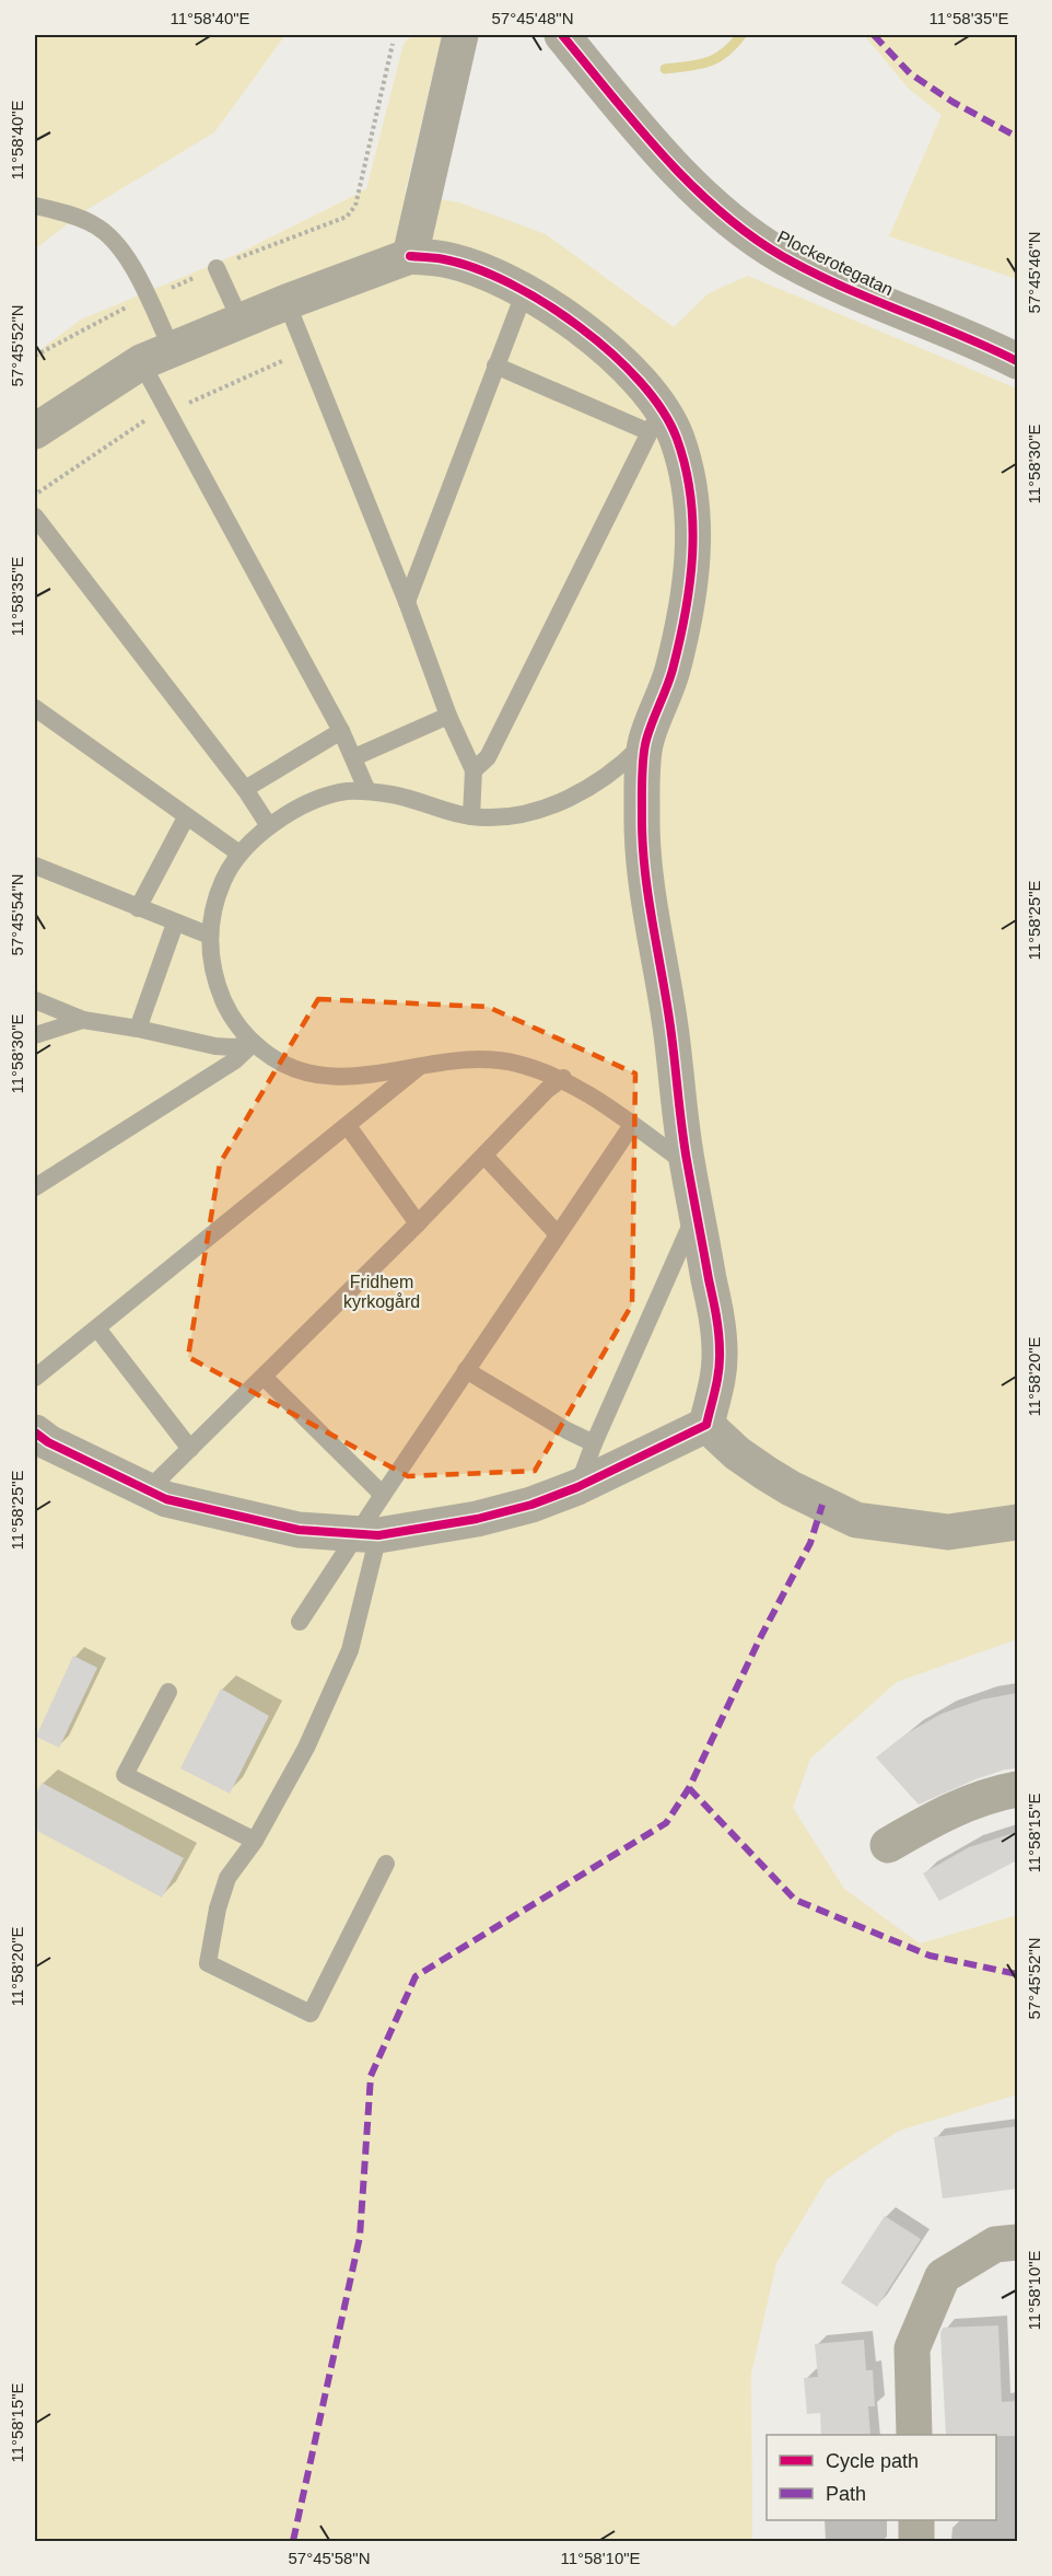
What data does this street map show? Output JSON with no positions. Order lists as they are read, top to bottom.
{
  "streets": {
    "street": ["Plockerotegatan"]
  },
  "parks": ["Fridhem kyrkogård"],
  "legend": ["Cycle path", "Path"],
  "coordinates": [
    "11°58'40\"E",
    "57°45'48\"N",
    "11°58'35\"E",
    "57°45'46\"N",
    "57°45'52\"N",
    "11°58'30\"E",
    "57°45'54\"N",
    "11°58'25\"E",
    "11°58'20\"E",
    "11°58'15\"E",
    "11°58'10\"E",
    "57°45'58\"N"
  ]
}
